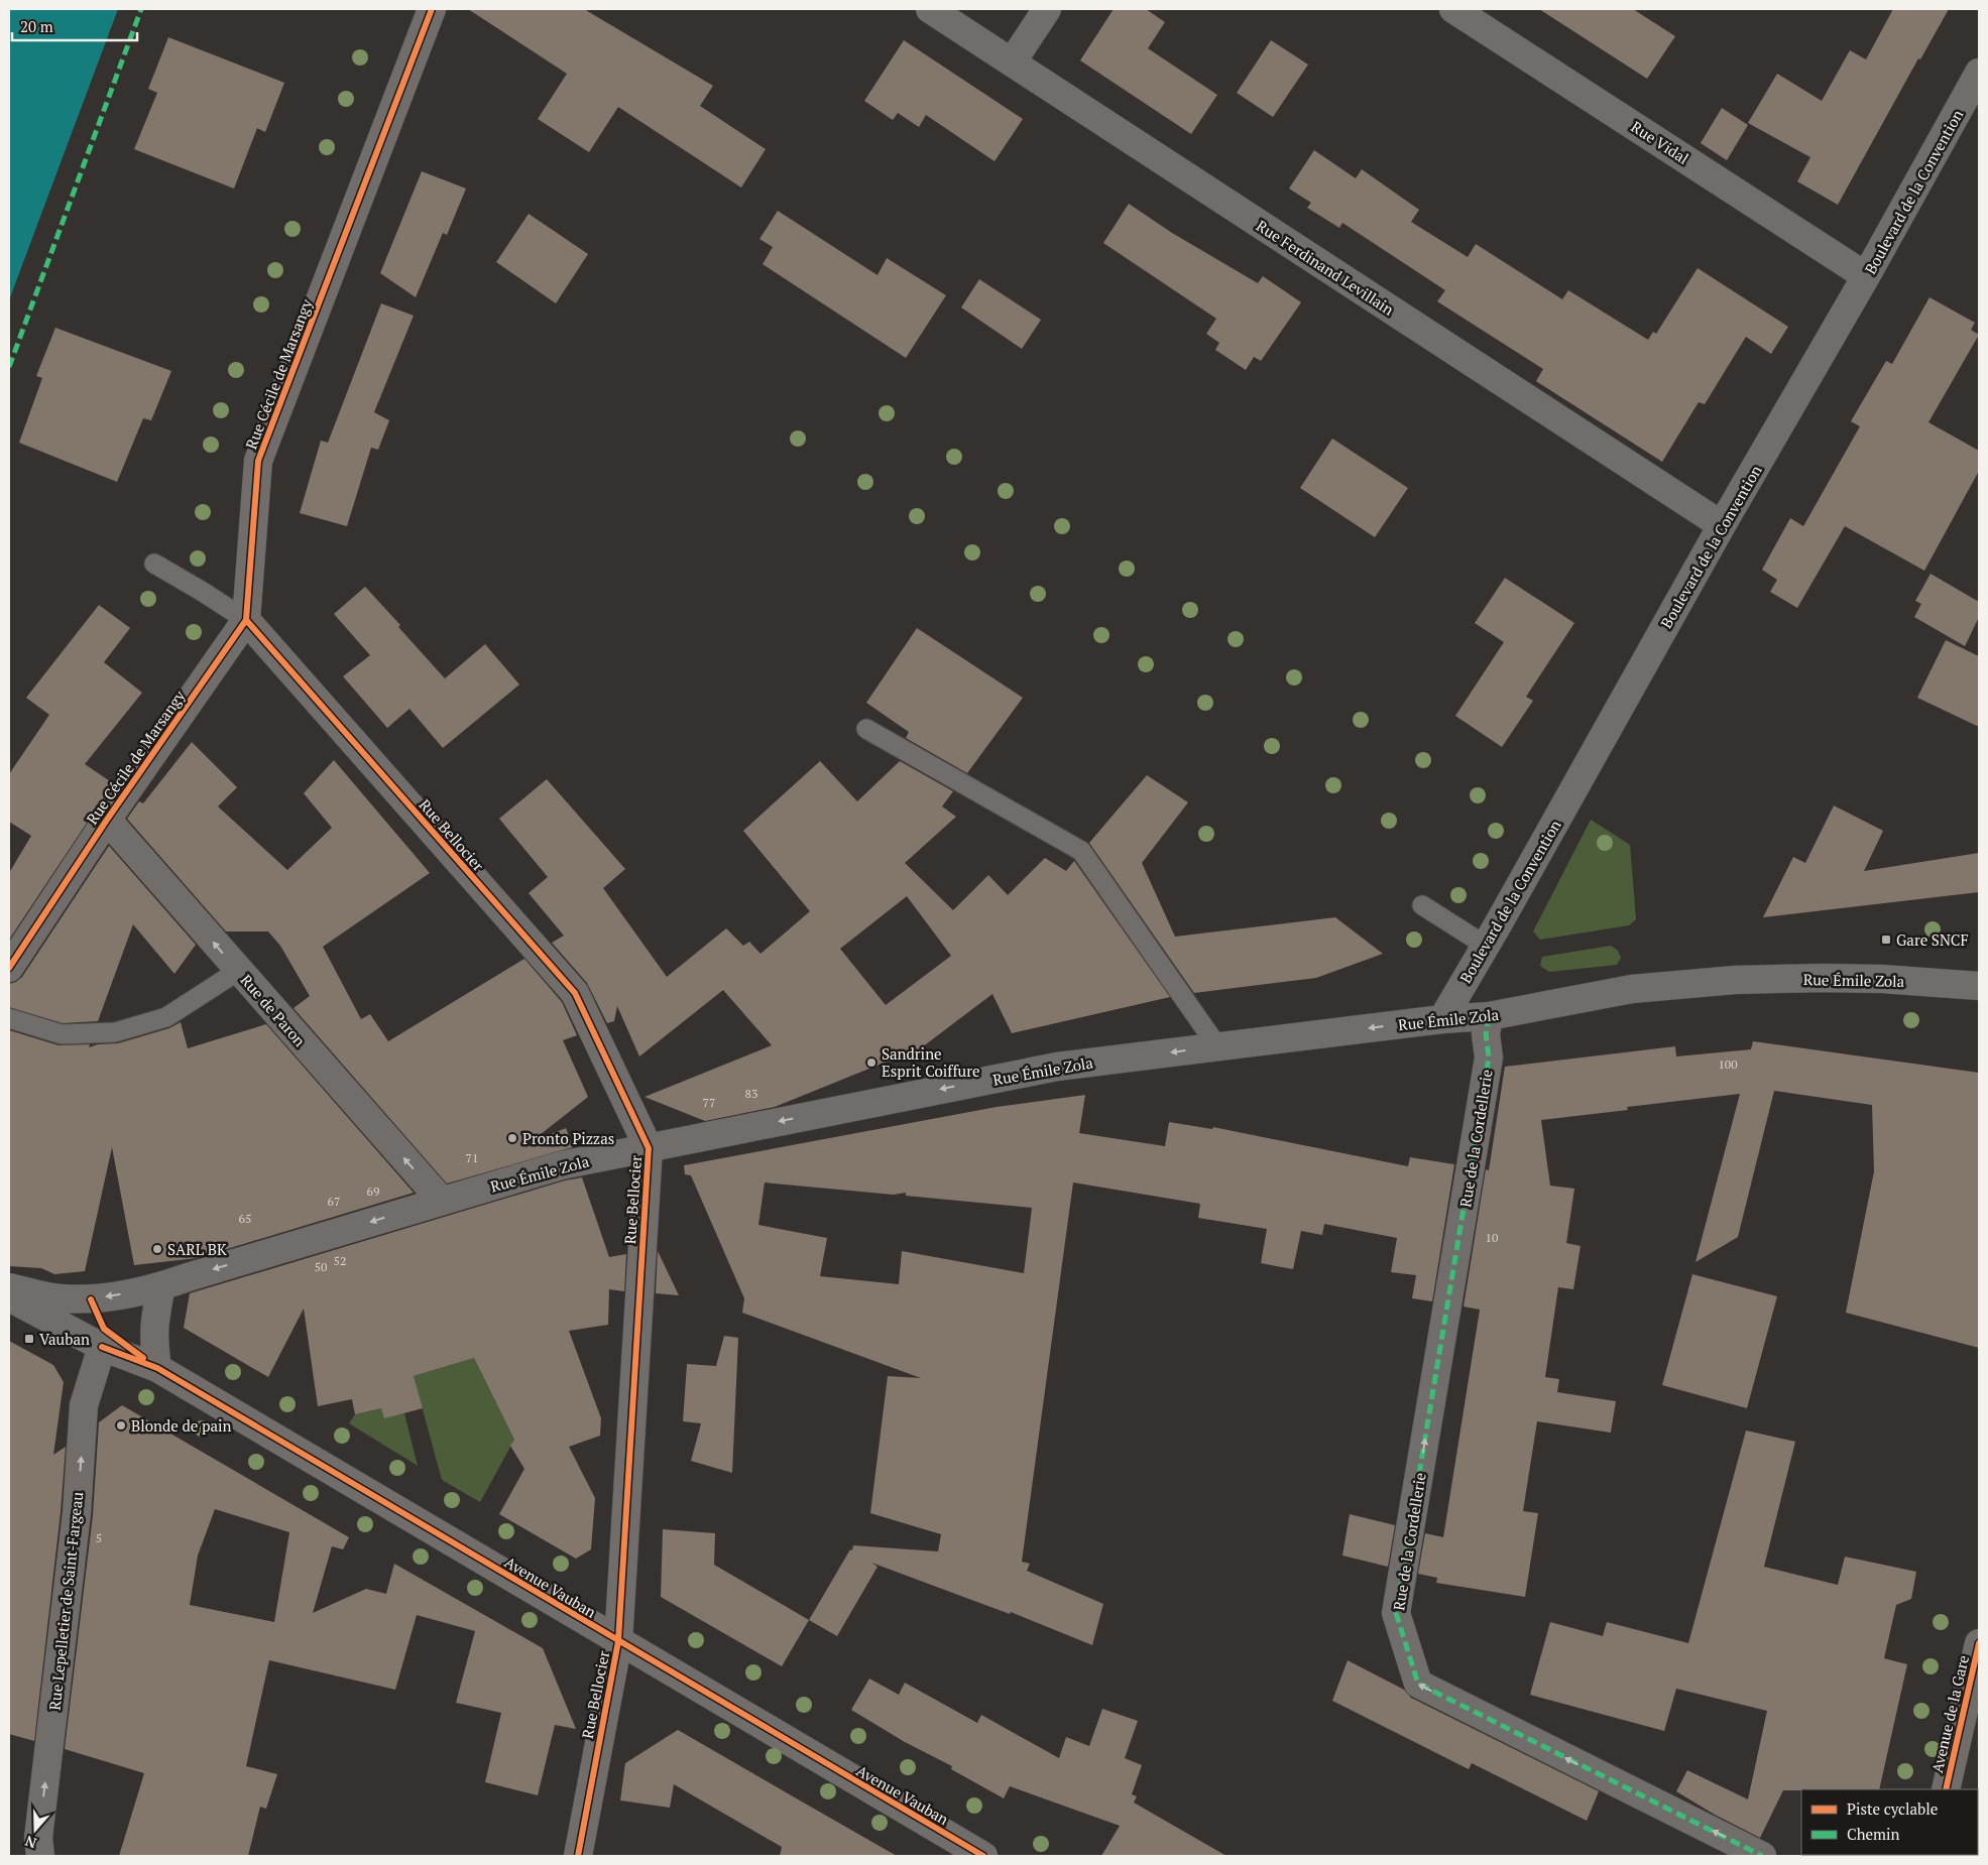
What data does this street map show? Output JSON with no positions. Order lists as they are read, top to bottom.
{
  "streets": {
    "street": [
      "Rue Vidal",
      "Boulevard de la Convention",
      "Rue Ferdinand Levillain",
      "Rue Cécile de Marsangy",
      "Rue Bellocier",
      "Rue Émile Zola",
      "Rue de Paron",
      "Rue de la Cordellerie",
      "Avenue Vauban",
      "Rue Lepelletier de Saint-Fargeau",
      "Avenue de la Gare"
    ]
  },
  "crossings": [
    ["Rue Vidal", "Boulevard de la Convention"],
    ["Boulevard de la Convention", "Rue Ferdinand Levillain"],
    ["Boulevard de la Convention", "Rue Émile Zola"],
    ["Rue Cécile de Marsangy", "Rue Bellocier"],
    ["Rue Cécile de Marsangy", "Rue de Paron"],
    ["Rue Bellocier", "Rue Émile Zola"],
    ["Rue Bellocier", "Avenue Vauban"],
    ["Rue Émile Zola", "Rue de Paron"],
    ["Rue Émile Zola", "Rue de la Cordellerie"],
    ["Avenue Vauban", "Rue Lepelletier de Saint-Fargeau"]
  ],
  "one_way": [
    "Rue Émile Zola",
    "Rue de Paron",
    "Rue de la Cordellerie",
    "Rue Lepelletier de Saint-Fargeau"
  ],
  "places": {
    "transit": ["Gare SNCF", "Vauban"],
    "other": [
      "Sandrine Esprit Coiffure",
      "Pronto Pizzas",
      "SARL BK",
      "Blonde de pain"
    ]
  },
  "house_numbers": [
    "100",
    "83",
    "77",
    "71",
    "69",
    "67",
    "65",
    "10",
    "52",
    "50",
    "5"
  ],
  "legend": ["Piste cyclable", "Chemin"],
  "scale_bar": "20 m",
  "north": "bottom"
}
